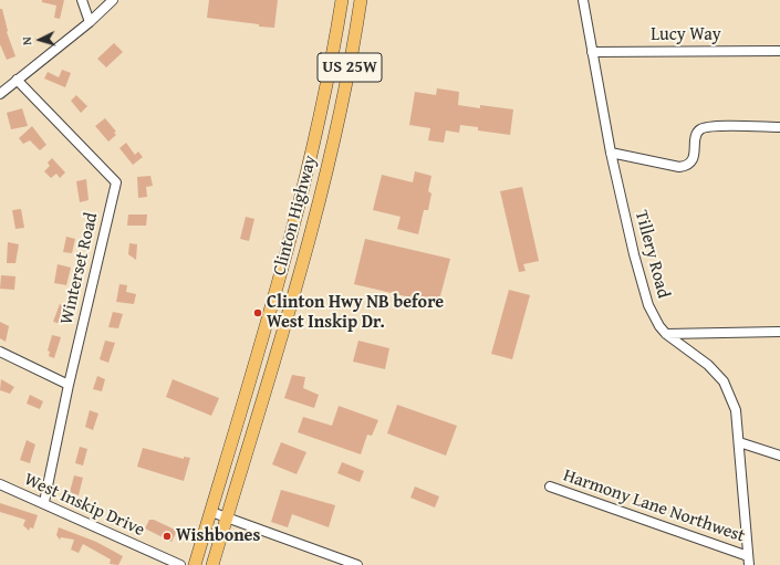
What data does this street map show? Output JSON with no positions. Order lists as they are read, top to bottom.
{
  "streets": {
    "highway": ["US 25W", "Clinton Highway"],
    "street": [
      "Lucy Way",
      "Tillery Road",
      "Winterset Road",
      "West Inskip Drive",
      "Harmony Lane Northwest"
    ]
  },
  "crossings": [
    ["Lucy Way", "Tillery Road"],
    ["Tillery Road", "Harmony Lane Northwest"],
    ["Winterset Road", "West Inskip Drive"]
  ],
  "places": ["Clinton Hwy NB before West Inskip Dr.", "Wishbones"],
  "north": "left"
}
